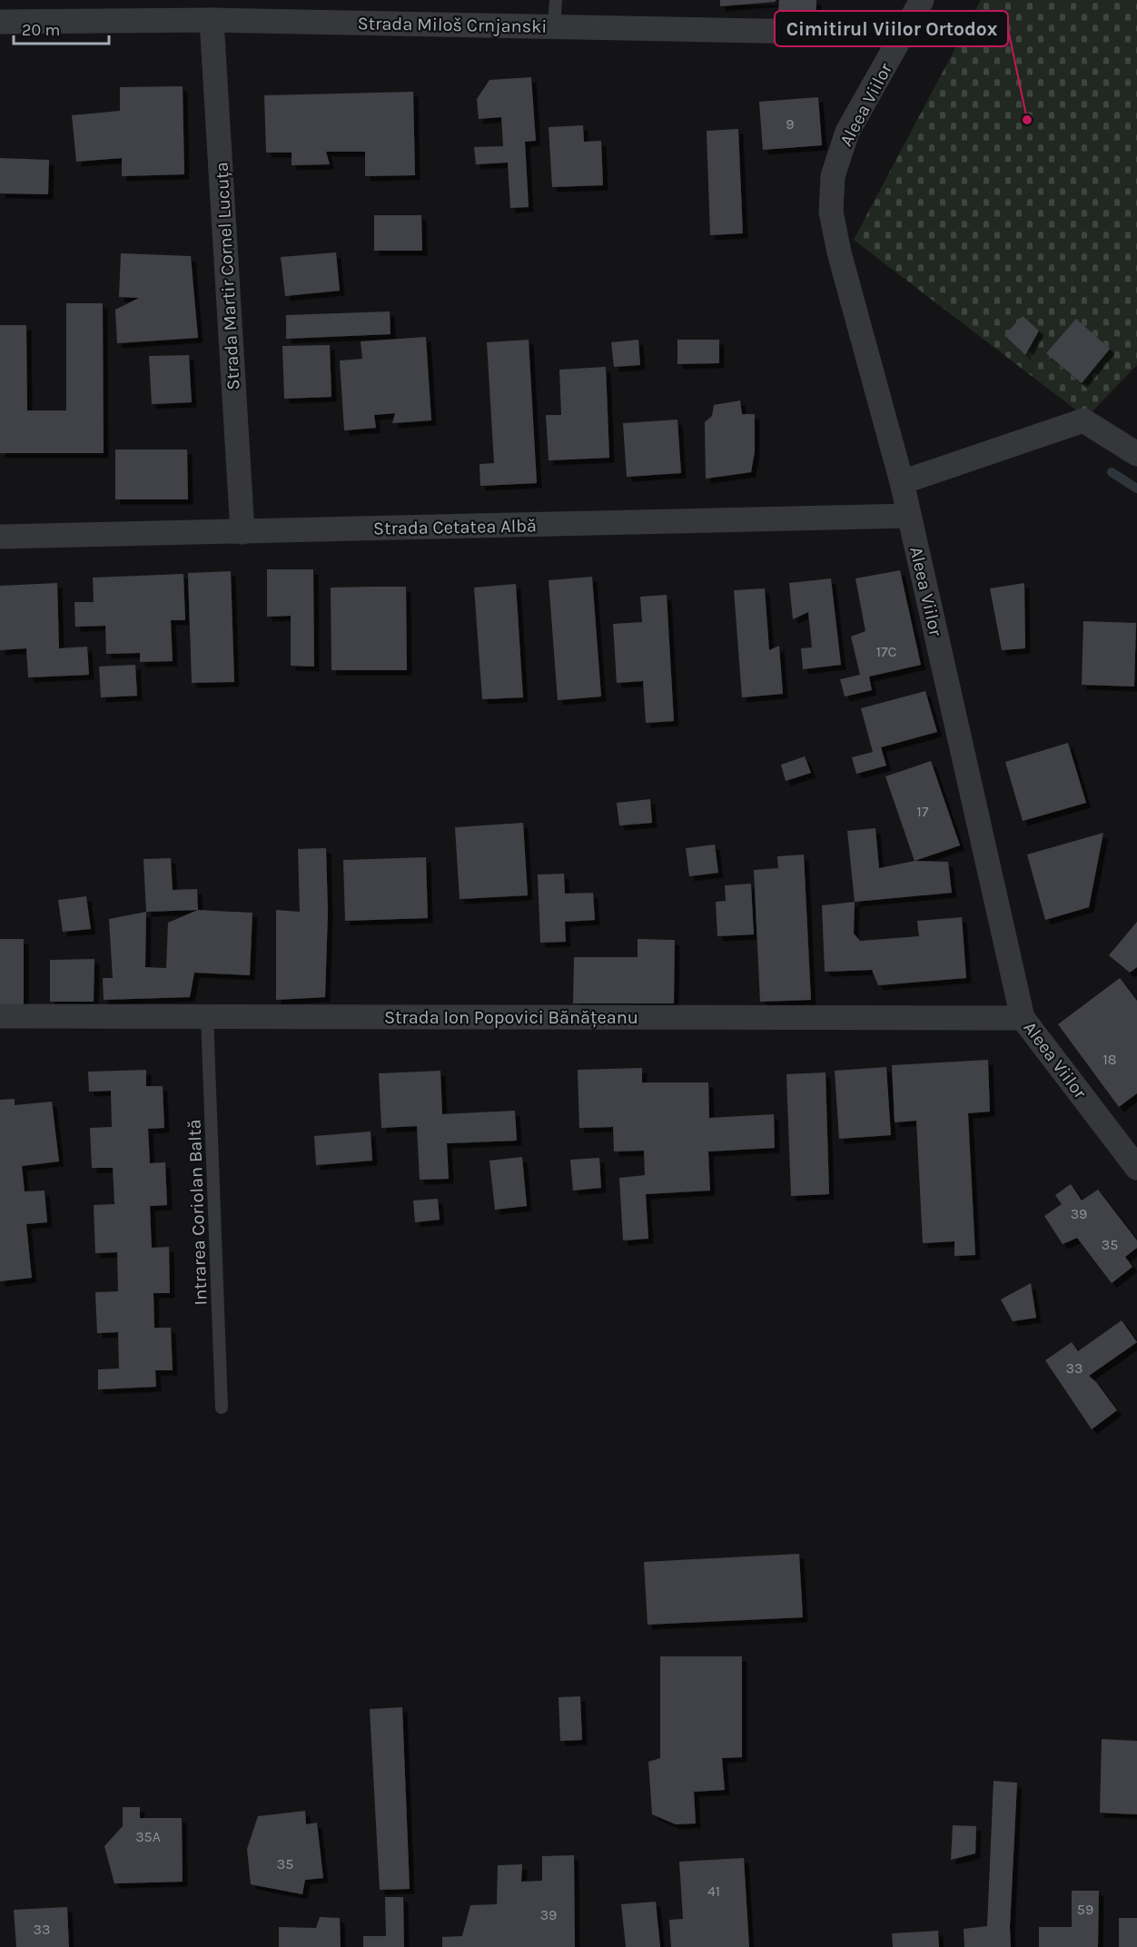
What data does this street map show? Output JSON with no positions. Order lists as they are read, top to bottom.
{
  "streets": {
    "street": [
      "Strada Miloš Crnjanski",
      "Aleea Viilor",
      "Strada Martir Cornel Lucuța",
      "Strada Cetatea Albă",
      "Strada Ion Popovici Bănățeanu"
    ],
    "lane": ["Intrarea Coriolan Baltă"]
  },
  "crossings": [
    ["Strada Miloš Crnjanski", "Aleea Viilor"],
    ["Strada Miloš Crnjanski", "Strada Martir Cornel Lucuța"],
    ["Aleea Viilor", "Strada Cetatea Albă"],
    ["Aleea Viilor", "Strada Ion Popovici Bănățeanu"],
    ["Strada Martir Cornel Lucuța", "Strada Cetatea Albă"],
    ["Strada Ion Popovici Bănățeanu", "Intrarea Coriolan Baltă"]
  ],
  "places": ["Cimitirul Viilor Ortodox"],
  "house_numbers": [
    "9",
    "17C",
    "17",
    "18",
    "39",
    "35",
    "33",
    "35A",
    "35",
    "41",
    "59",
    "39",
    "33"
  ],
  "scale_bar": "20 m"
}
